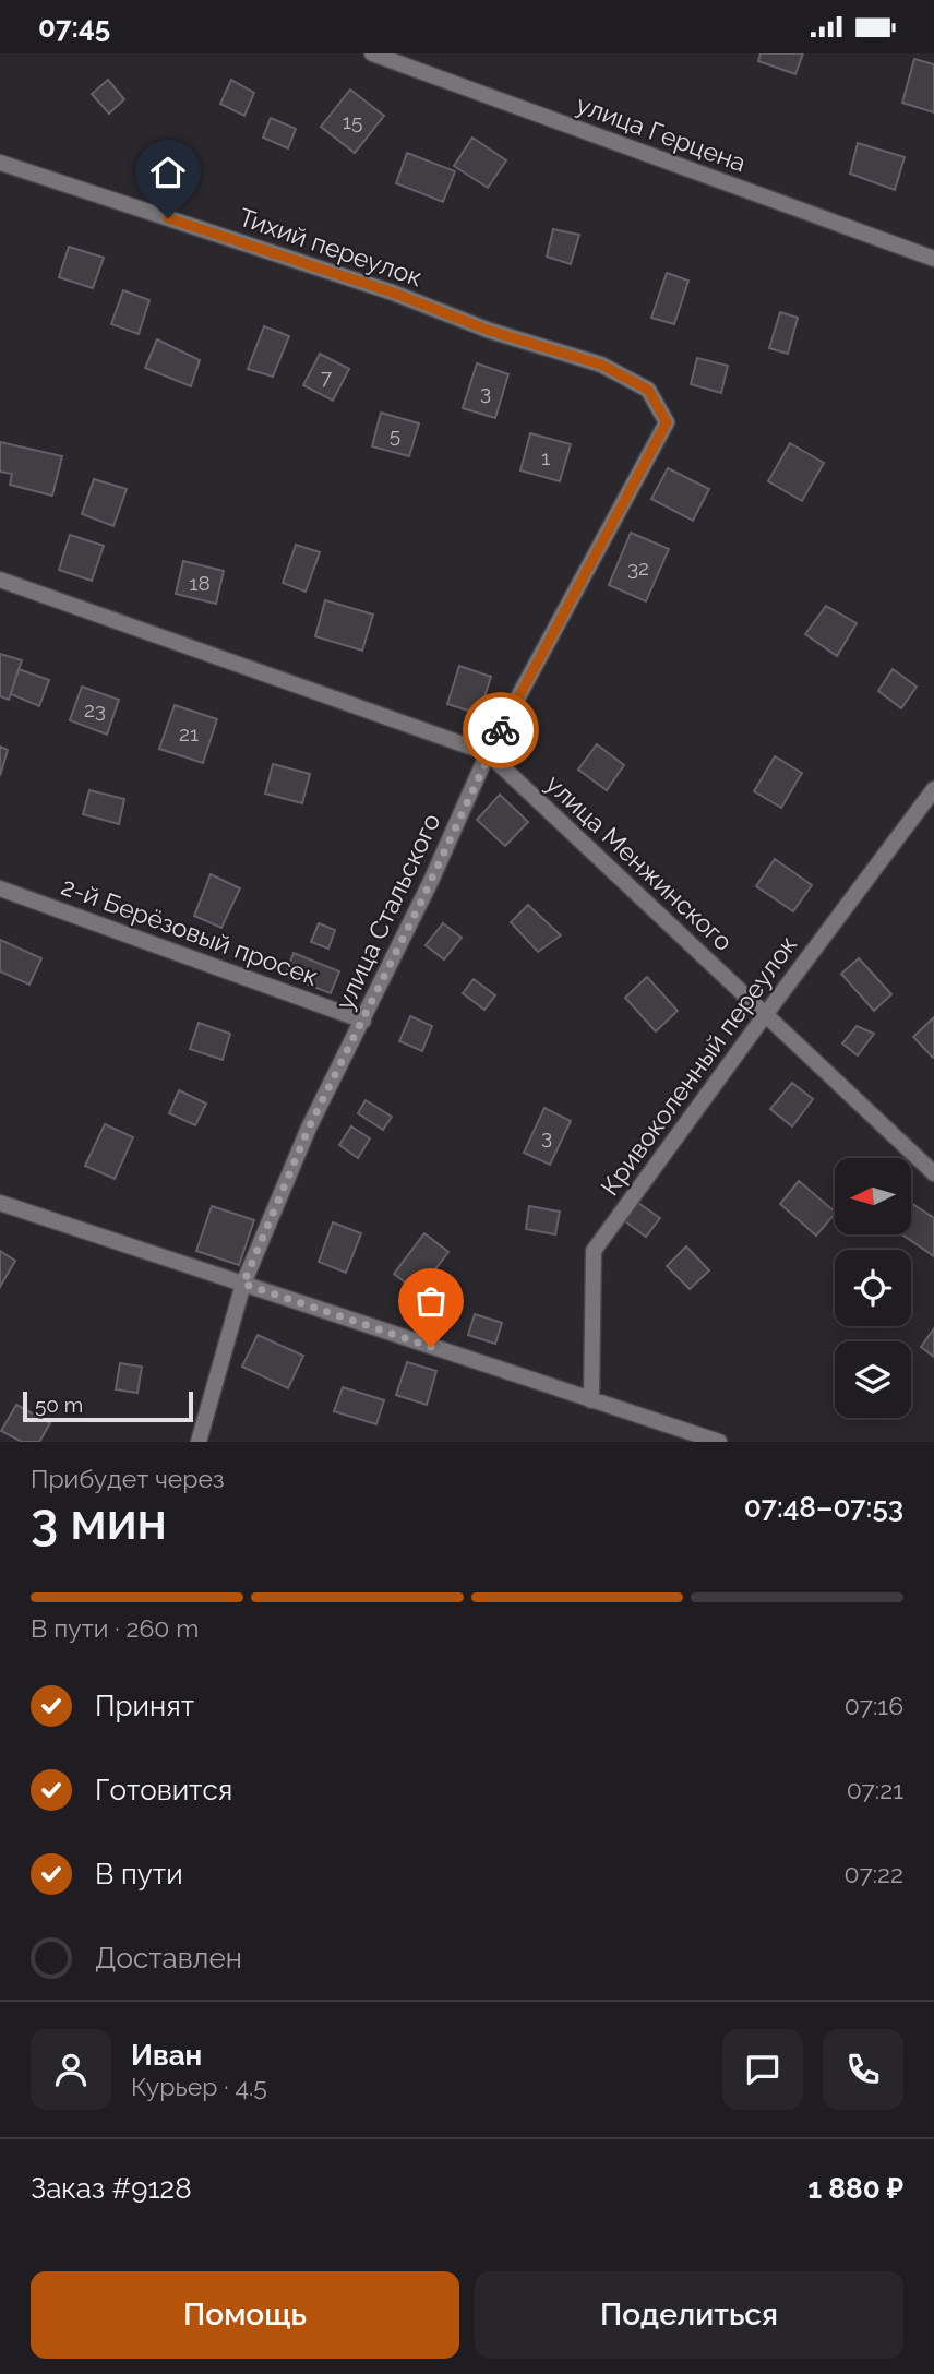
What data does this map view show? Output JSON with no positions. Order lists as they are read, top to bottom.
{
  "streets": {
    "street": [
      "улица Герцена",
      "Тихий переулок",
      "улица Менжинского",
      "улица Стальского",
      "2-й Берёзовый просек",
      "Кривоколенный переулок"
    ]
  },
  "crossings": [
    ["Тихий переулок", "улица Стальского"],
    ["улица Менжинского", "улица Стальского"],
    ["улица Менжинского", "Кривоколенный переулок"],
    ["улица Стальского", "2-й Берёзовый просек"]
  ],
  "house_numbers": [
    "15",
    "7",
    "3",
    "5",
    "1",
    "32",
    "18",
    "23",
    "21",
    "3"
  ],
  "scale_bar": "50 m",
  "north": "left",
  "page": {
    "status": "07:45",
    "scale": "50 m",
    "heading": ["3 мин", "Прибудет через", "07:48–07:53"],
    "panel": [
      "Иван",
      "Курьер · 4.5",
      "Заказ #9128",
      "1 880 ₽"
    ],
    "bar": "В пути · 260 m",
    "list": [
      ["Принят", "07:16"],
      ["Готовится", "07:21"],
      ["В пути", "07:22"],
      "Доставлен"
    ],
    "buttons": ["Помощь", "Поделиться"]
  }
}
